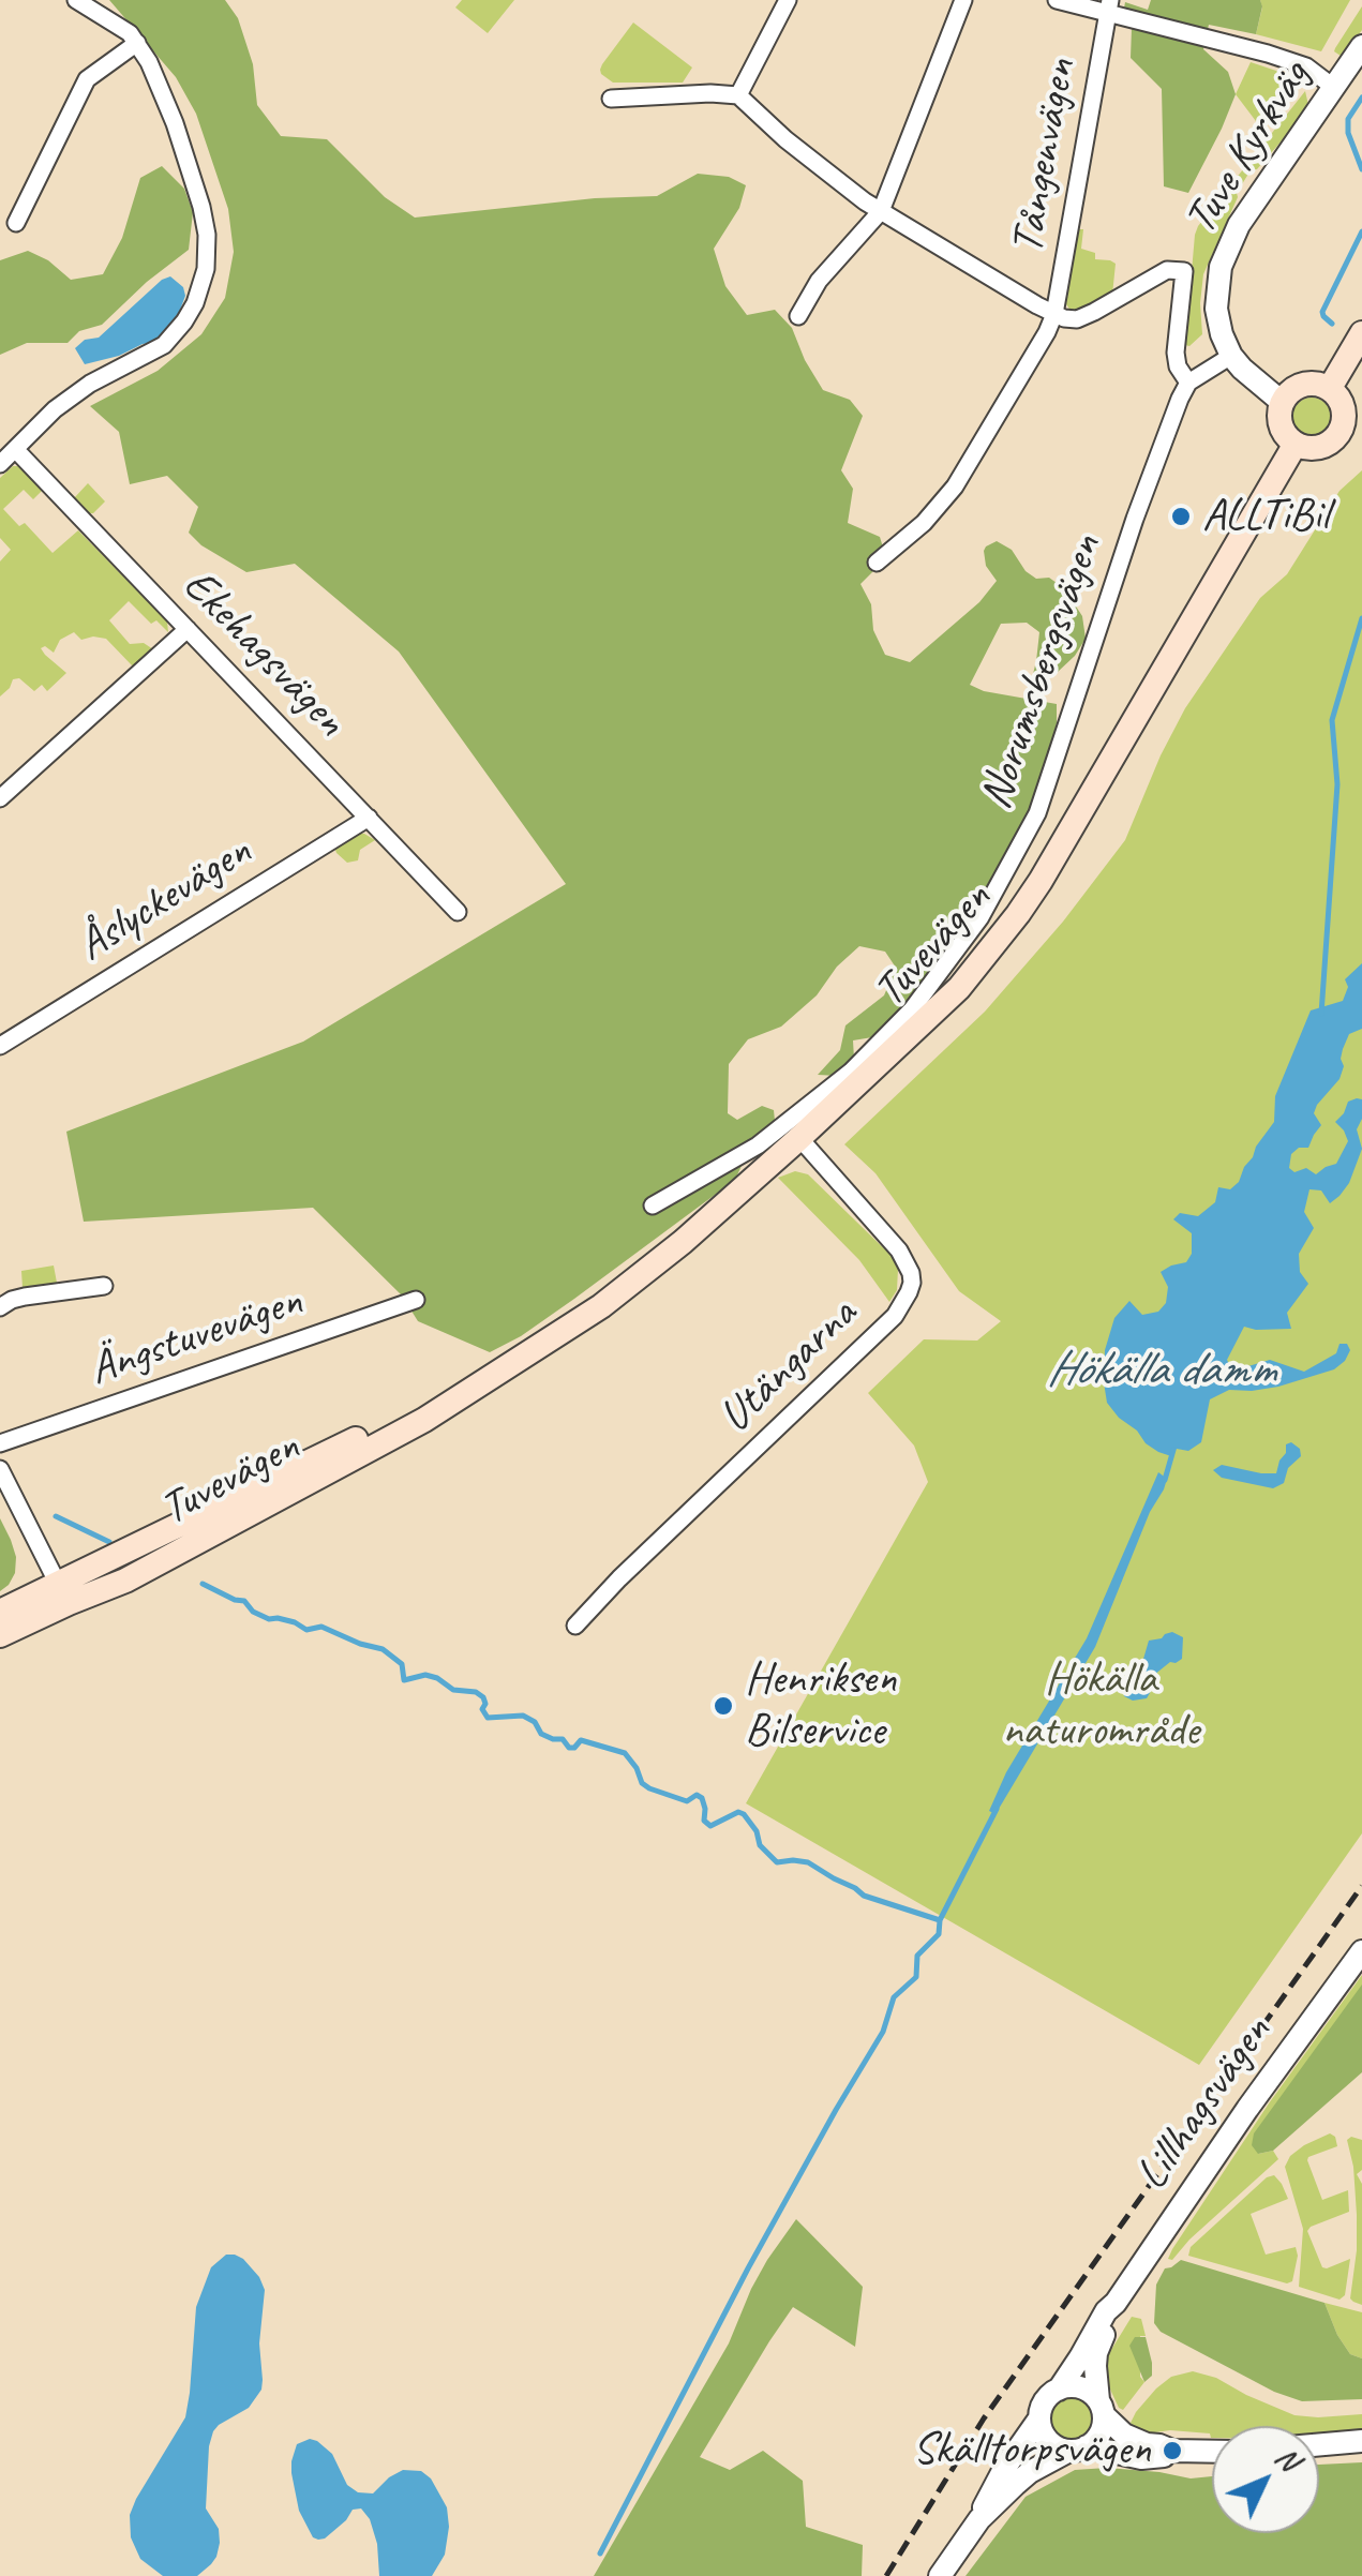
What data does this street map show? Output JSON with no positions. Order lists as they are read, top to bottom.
{
  "streets": {
    "main road": ["Tuvevägen"],
    "street": [
      "Tuve Kyrkväg",
      "Tångenvägen",
      "Ekehagsvägen",
      "Norumsbergsvägen",
      "Åslyckevägen",
      "Ängstuvevägen",
      "Utängarna",
      "Lillhagsvägen"
    ]
  },
  "crossings": [
    ["Tuve Kyrkväg", "Tångenvägen"],
    ["Ekehagsvägen", "Åslyckevägen"],
    ["Tuvevägen", "Utängarna"]
  ],
  "water": ["Hökälla damm"],
  "parks": ["Hökälla naturområde"],
  "places": ["ALLTiBil", "Henriksen Bilservice", "Skälltorpsvägen"],
  "north": "top right"
}
